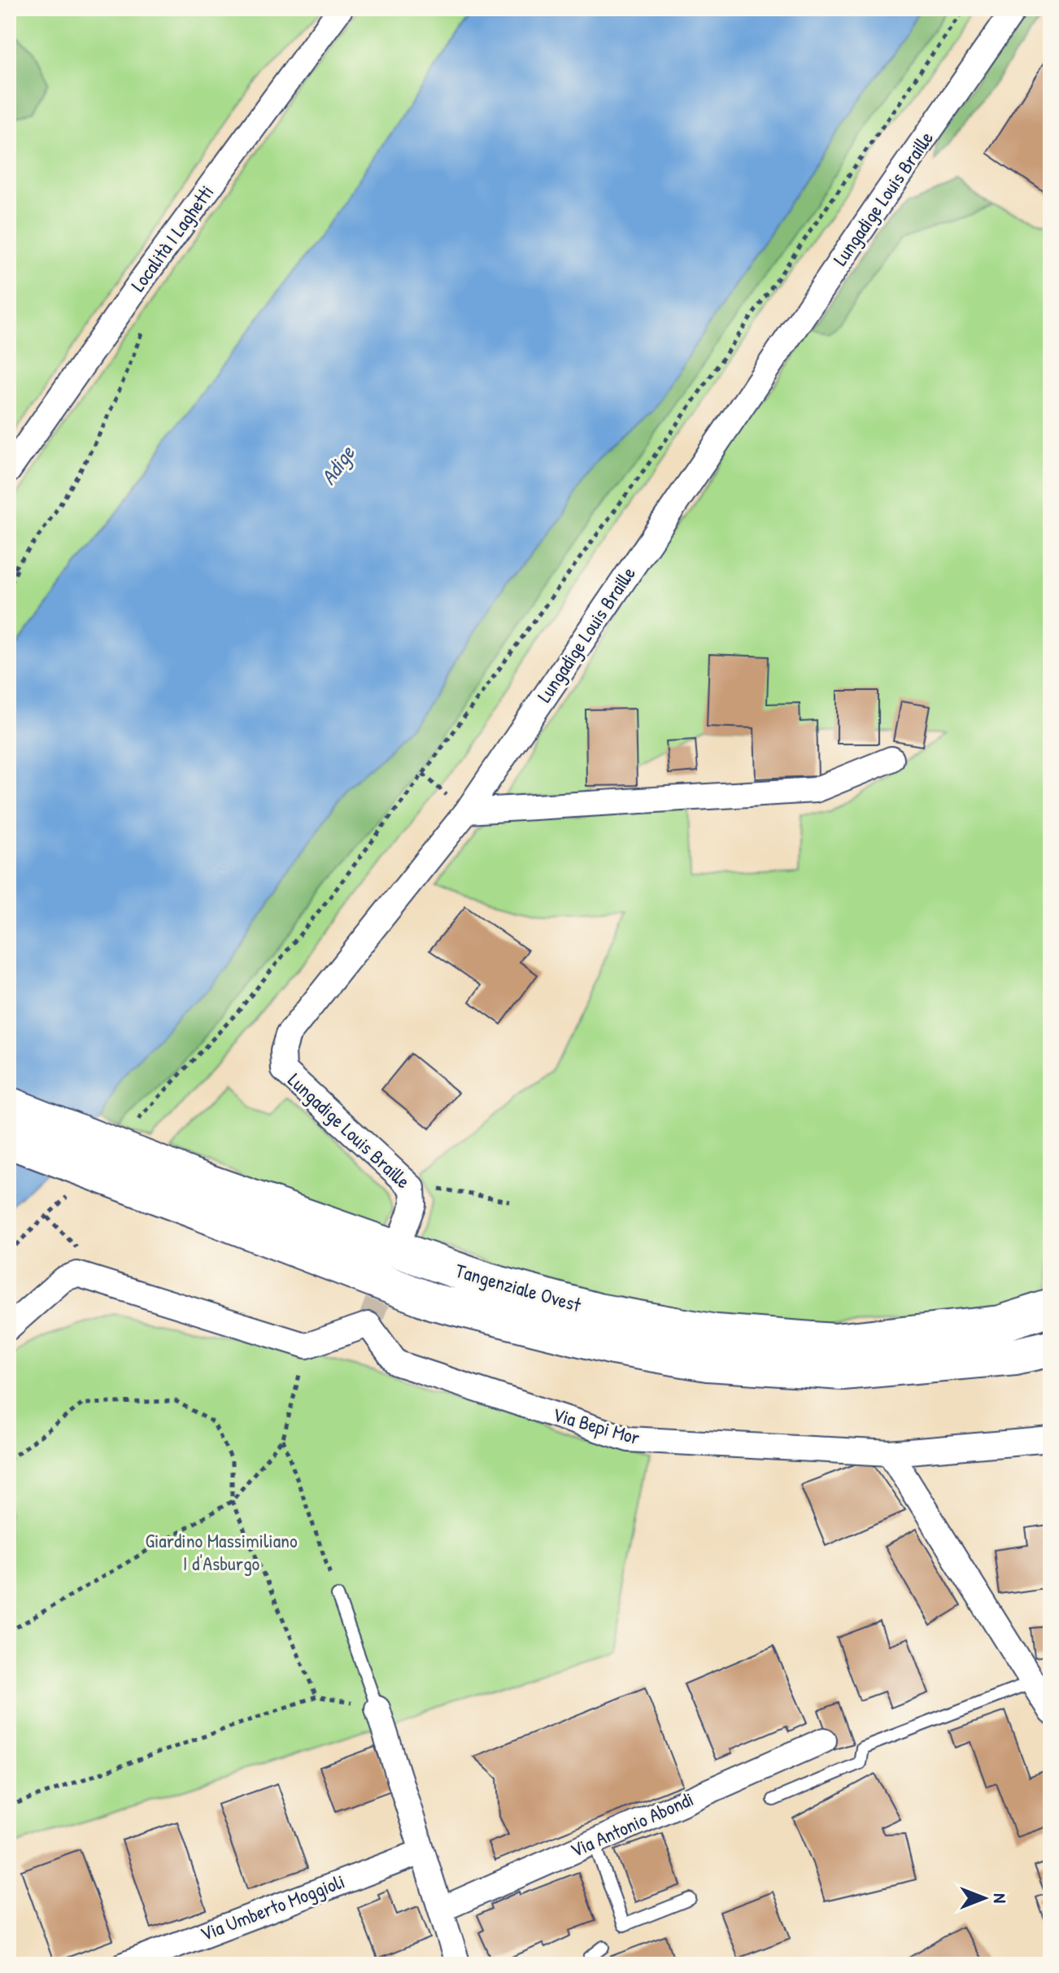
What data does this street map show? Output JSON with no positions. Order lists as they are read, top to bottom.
{
  "streets": {
    "highway": ["Tangenziale Ovest"],
    "street": [
      "Lungadige Louis Braille",
      "Località I Laghetti",
      "Via Bepi Mor",
      "Via Antonio Abondi",
      "Via Umberto Moggioli"
    ]
  },
  "water": ["Adige"],
  "parks": ["Giardino Massimiliano I d'Asburgo"],
  "north": "right"
}
